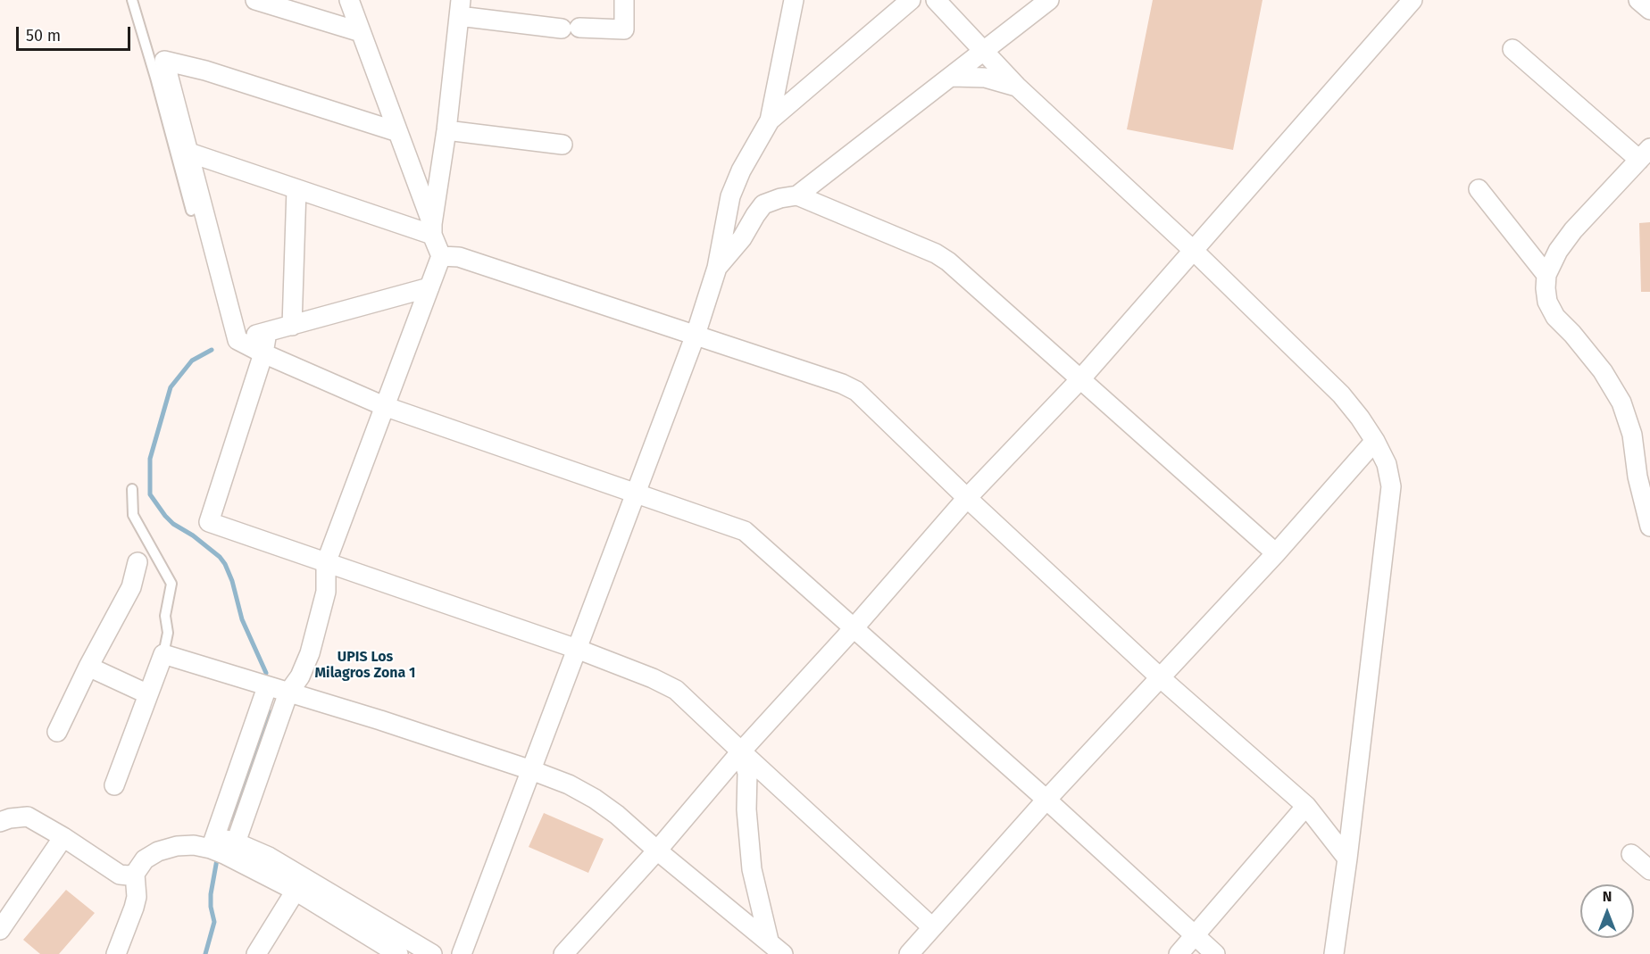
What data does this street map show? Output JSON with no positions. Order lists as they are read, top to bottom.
{
  "districts": ["UPIS Los Milagros Zona 1"],
  "scale_bar": "50 m",
  "north": "top"
}
